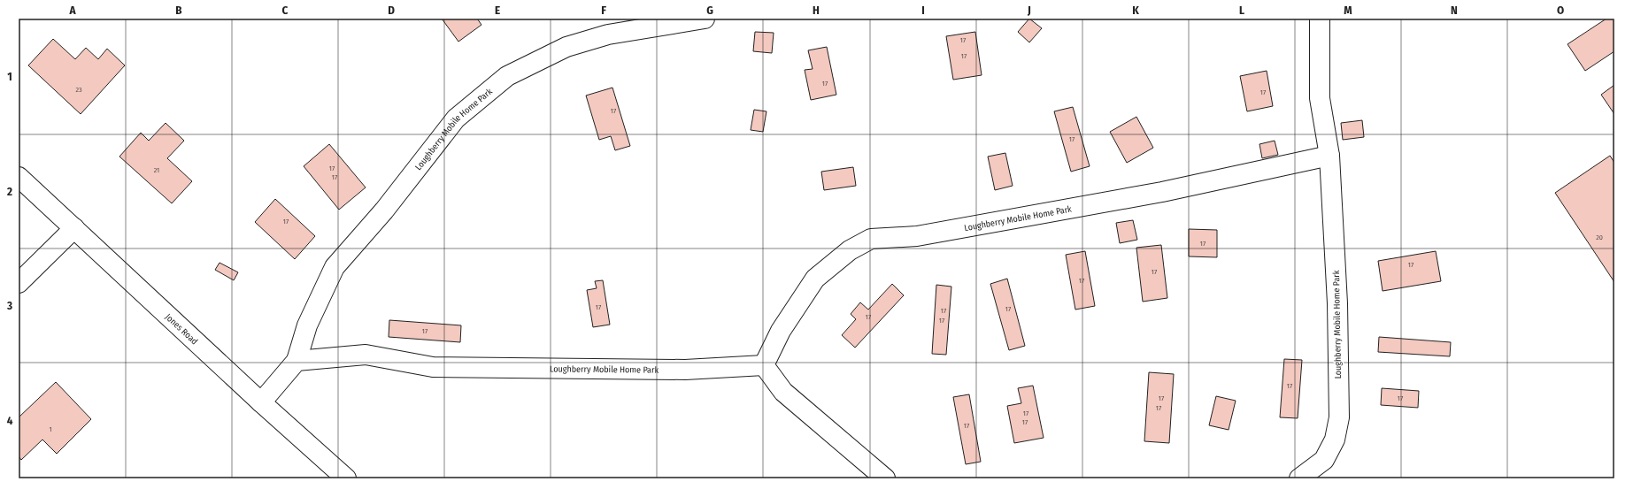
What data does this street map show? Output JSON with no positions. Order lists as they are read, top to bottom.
{
  "streets": {
    "street": ["Loughberry Mobile Home Park", "Jones Road"]
  },
  "crossings": [
    ["Loughberry Mobile Home Park", "Jones Road"]
  ],
  "house_numbers": [
    "17",
    "17",
    "17",
    "23",
    "17",
    "17",
    "17",
    "17",
    "21",
    "17",
    "17",
    "20",
    "17",
    "17",
    "17",
    "17",
    "17",
    "17",
    "17",
    "17",
    "17",
    "17",
    "17",
    "17",
    "17",
    "17",
    "17",
    "17",
    "17",
    "1"
  ],
  "grid": {
    "columns": [
      "A",
      "B",
      "C",
      "D",
      "E",
      "F",
      "G",
      "H",
      "I",
      "J",
      "K",
      "L",
      "M",
      "N",
      "O"
    ],
    "rows": [
      "1",
      "2",
      "3",
      "4"
    ]
  }
}
